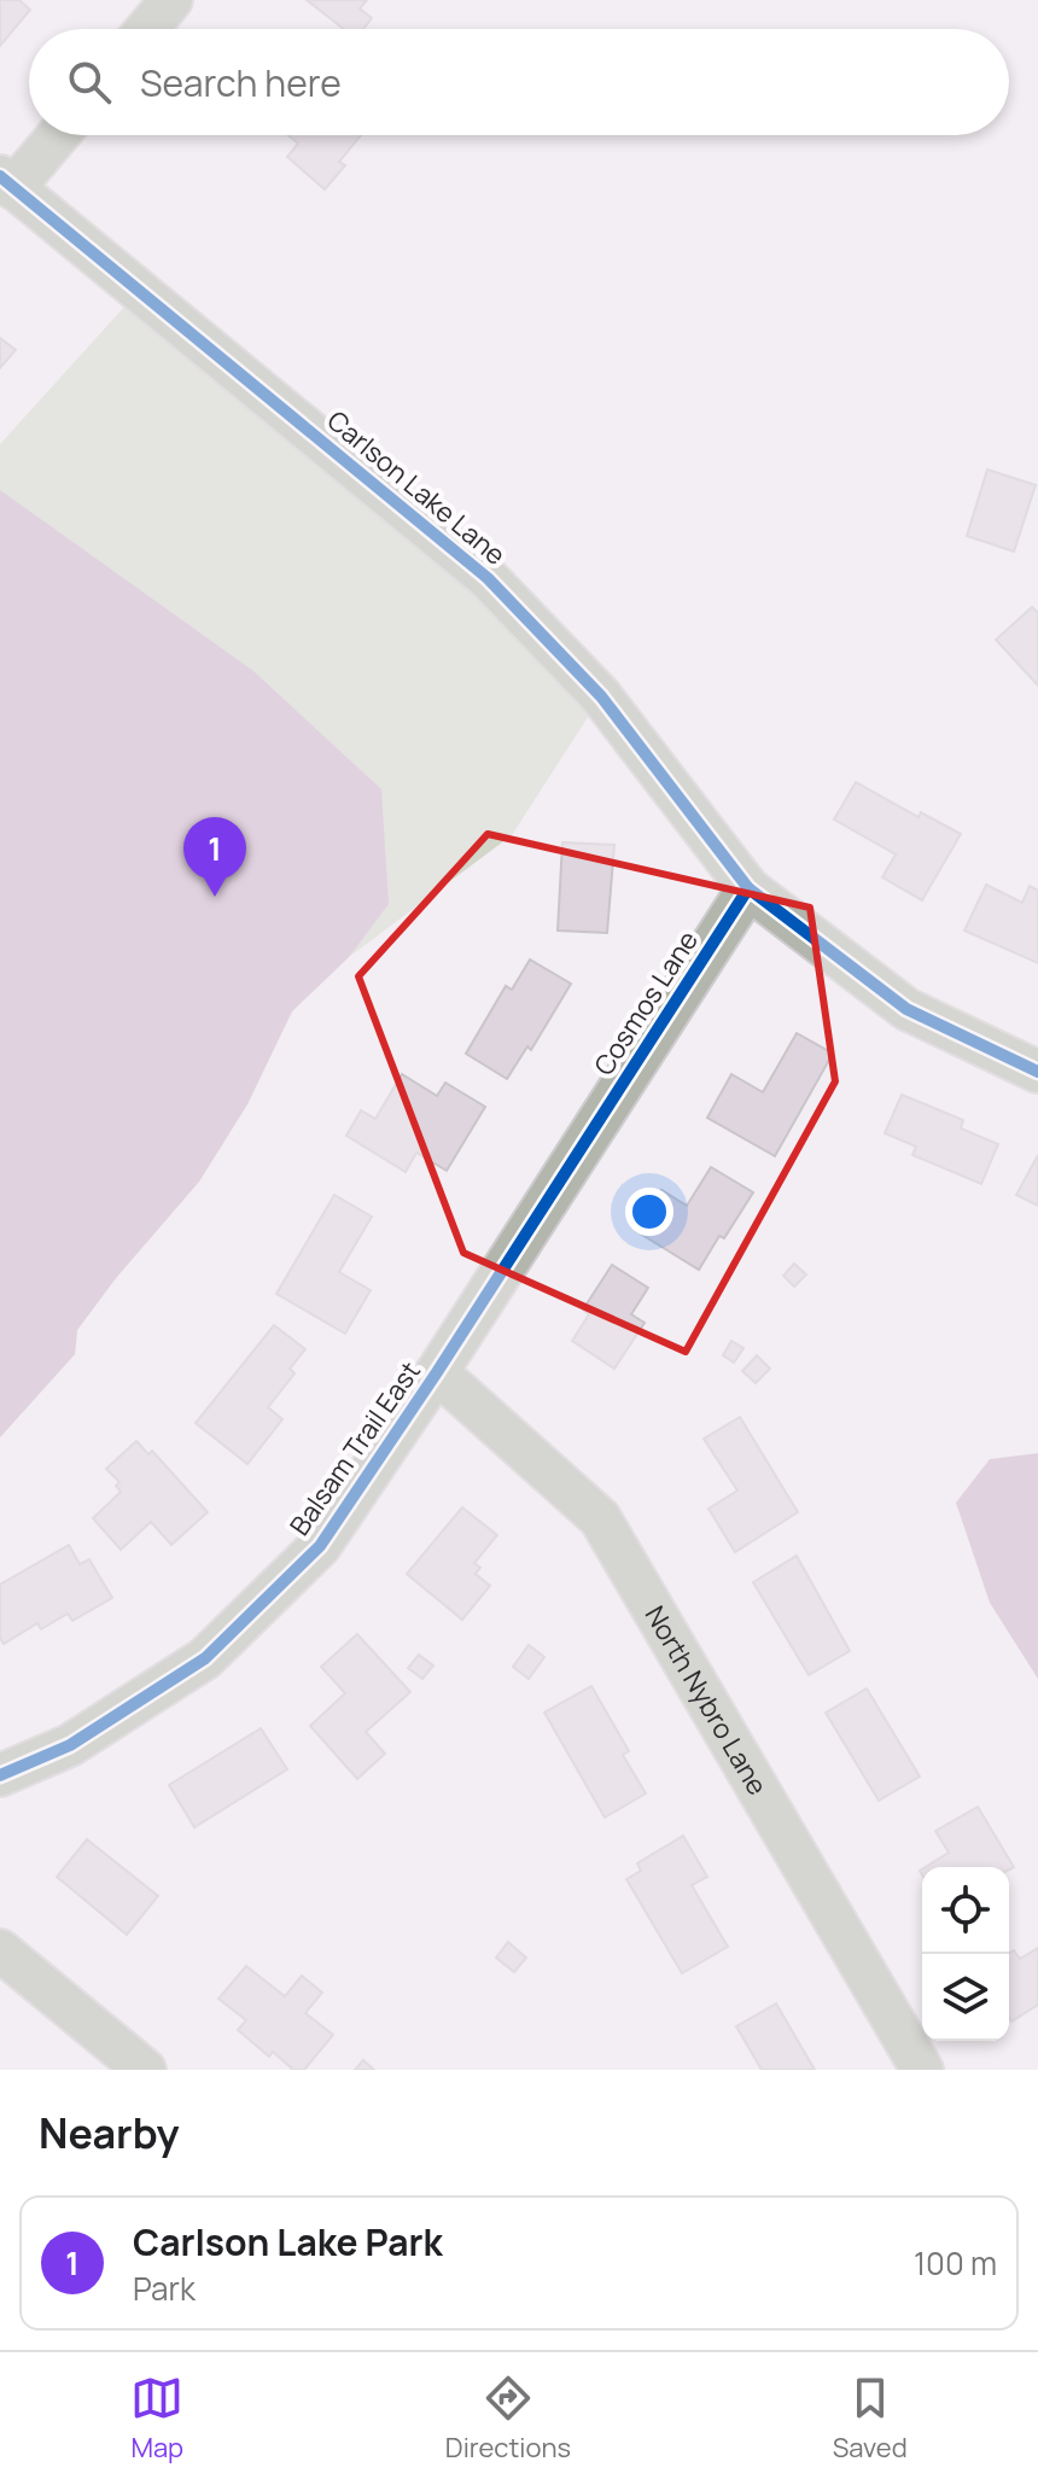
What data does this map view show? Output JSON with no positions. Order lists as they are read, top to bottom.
{
  "streets": {
    "street": [
      "Carlson Lake Lane",
      "Cosmos Lane",
      "Balsam Trail East",
      "North Nybro Lane"
    ]
  },
  "crossings": [
    ["Carlson Lake Lane", "Cosmos Lane"],
    ["Cosmos Lane", "Balsam Trail East"],
    ["Balsam Trail East", "North Nybro Lane"]
  ],
  "page": {
    "search": "Search here",
    "pins": "1",
    "heading": "Nearby",
    "list": [
      {
        "mark": "1",
        "name": "Carlson Lake Park",
        "note": "Park",
        "value": "100 m"
      }
    ],
    "nav": ["Map", "Directions", "Saved"]
  }
}
